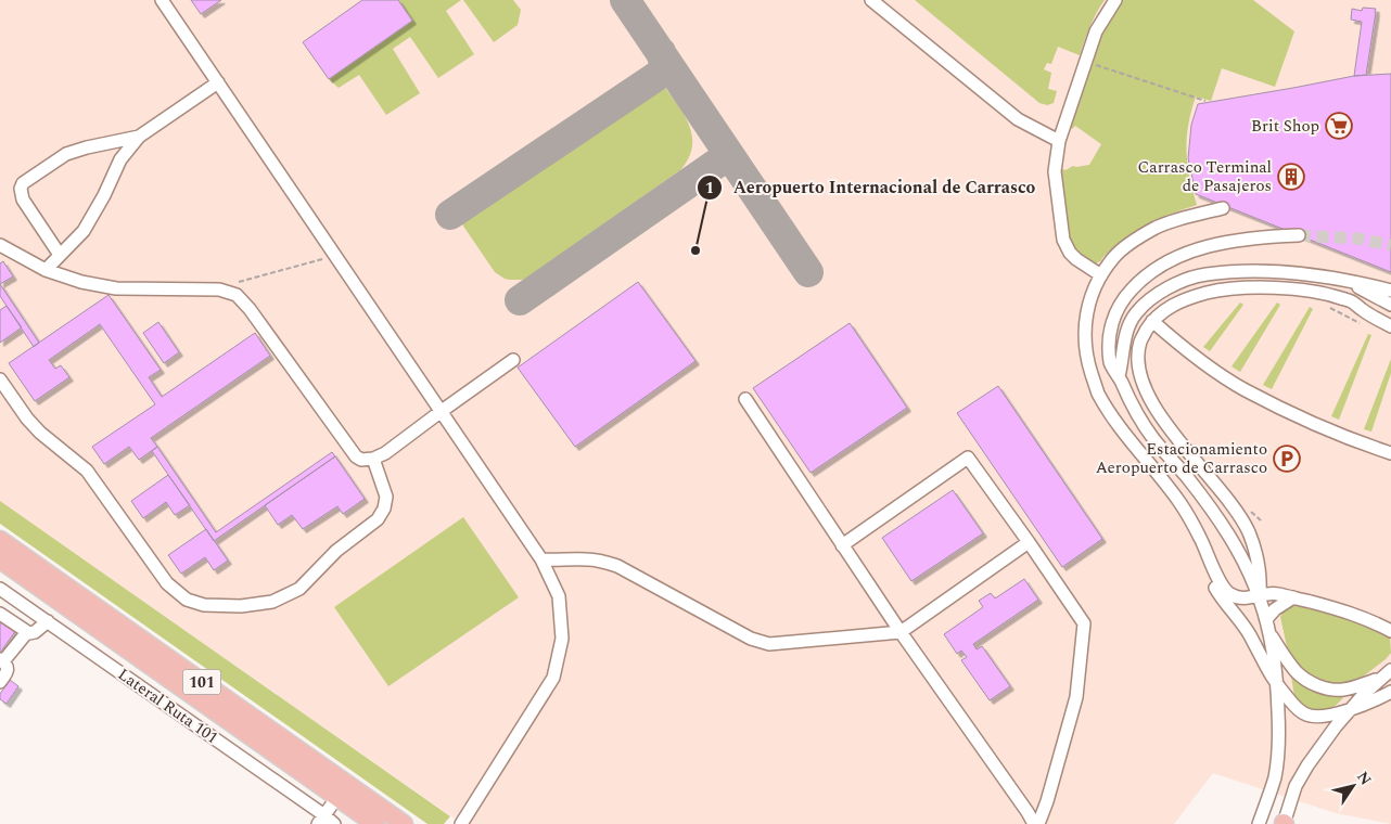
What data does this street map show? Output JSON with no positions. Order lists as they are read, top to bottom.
{
  "streets": {
    "highway": ["101"],
    "street": ["Lateral Ruta 101"]
  },
  "places": {
    "supermarket": ["Brit Shop"],
    "building": ["Carrasco Terminal de Pasajeros"],
    "other": ["Aeropuerto Internacional de Carrasco"],
    "parking": ["Estacionamiento Aeropuerto de Carrasco"]
  },
  "north": "top right"
}
